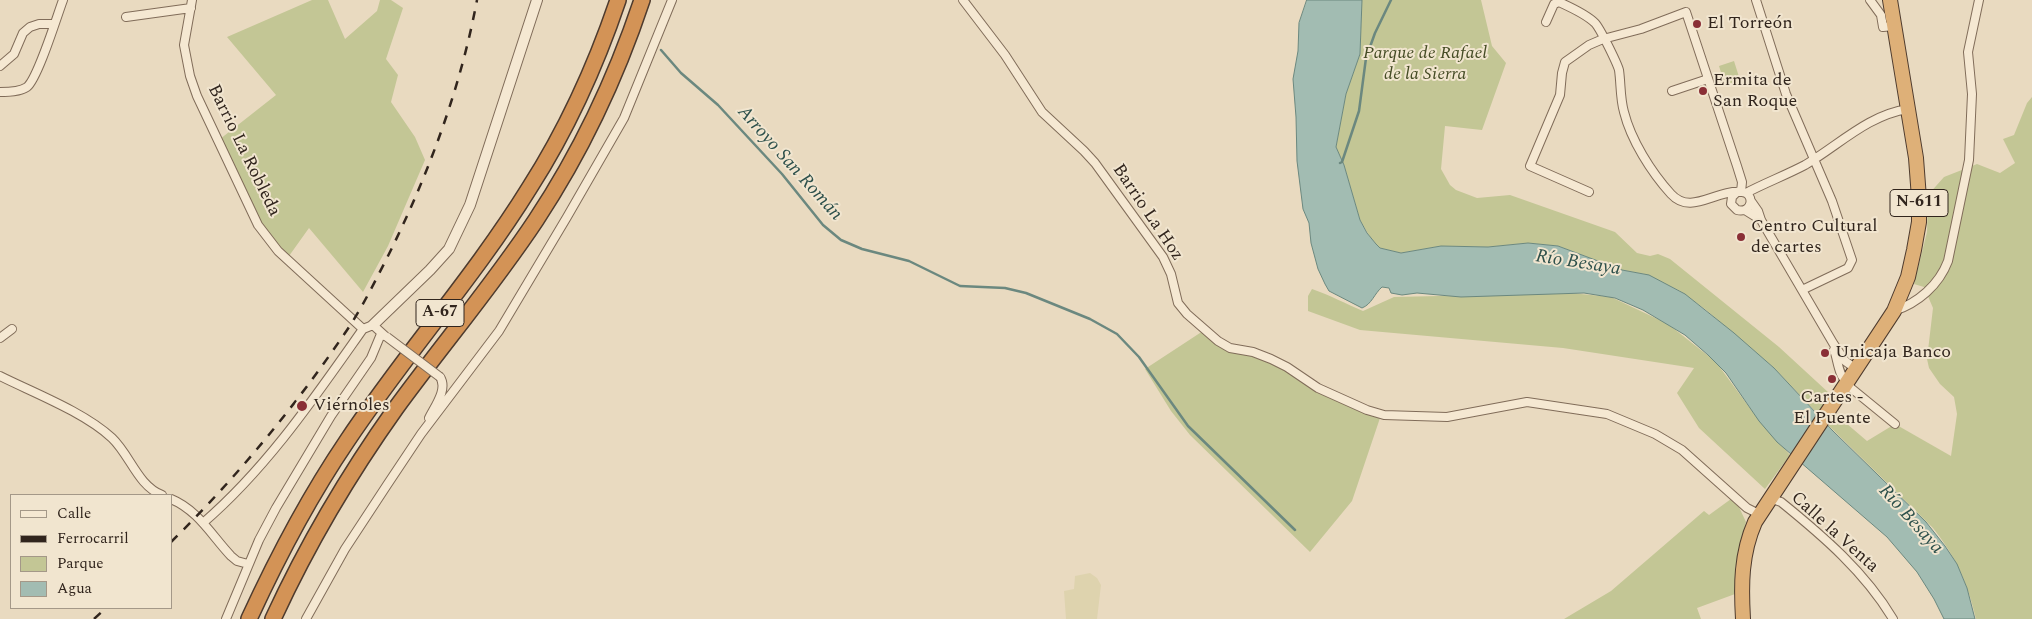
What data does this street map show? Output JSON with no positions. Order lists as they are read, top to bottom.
{
  "streets": {
    "highway": ["N-611", "A-67"],
    "street": ["Barrio La Robleda", "Barrio La Hoz", "Calle la Venta"]
  },
  "crossings": [
    ["N-611", "Barrio La Hoz"],
    ["N-611", "Calle la Venta"]
  ],
  "water": ["Arroyo San Román", "Río Besaya"],
  "parks": ["Parque de Rafael de la Sierra"],
  "places": [
    "El Torreón",
    "Ermita de San Roque",
    "Centro Cultural de cartes",
    "Unicaja Banco",
    "Cartes - El Puente",
    "Viérnoles"
  ],
  "legend": [
    "Calle",
    "Ferrocarril",
    "Parque",
    "Agua"
  ]
}
